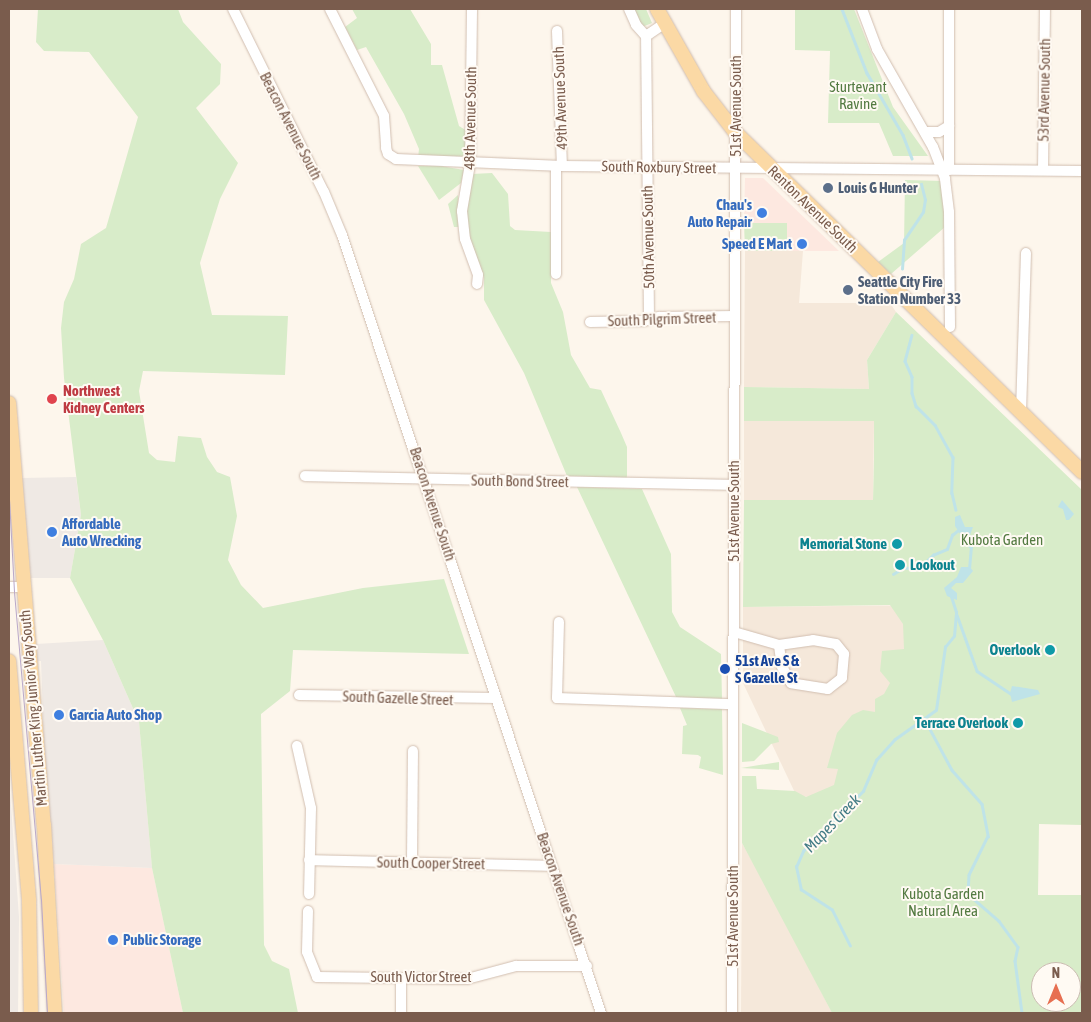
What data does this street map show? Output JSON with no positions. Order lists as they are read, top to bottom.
{
  "streets": {
    "main road": ["Renton Avenue South", "Martin Luther King Junior Way South"],
    "street": [
      "53rd Avenue South",
      "49th Avenue South",
      "51st Avenue South",
      "48th Avenue South",
      "Beacon Avenue South",
      "South Roxbury Street",
      "50th Avenue South",
      "South Pilgrim Street",
      "South Bond Street",
      "South Gazelle Street",
      "South Cooper Street",
      "South Victor Street"
    ]
  },
  "crossings": [
    ["53rd Avenue South", "South Roxbury Street"],
    ["49th Avenue South", "South Roxbury Street"],
    ["51st Avenue South", "South Roxbury Street"],
    ["51st Avenue South", "Renton Avenue South"],
    ["51st Avenue South", "South Pilgrim Street"],
    ["51st Avenue South", "South Bond Street"],
    ["48th Avenue South", "South Roxbury Street"],
    ["Beacon Avenue South", "South Bond Street"],
    ["Beacon Avenue South", "South Gazelle Street"],
    ["Beacon Avenue South", "South Cooper Street"],
    ["Beacon Avenue South", "South Victor Street"],
    ["South Roxbury Street", "Renton Avenue South"],
    ["South Roxbury Street", "50th Avenue South"],
    ["50th Avenue South", "South Pilgrim Street"]
  ],
  "water": ["Mapes Creek"],
  "parks": ["Sturtevant Ravine", "Kubota Garden", "Kubota Garden Natural Area"],
  "places": [
    "Louis G Hunter",
    "Chau's Auto Repair",
    "Speed E Mart",
    "Seattle City Fire Station Number 33",
    "Northwest Kidney Centers",
    "Affordable Auto Wrecking",
    "Memorial Stone",
    "Lookout",
    "Overlook",
    "51st Ave S & S Gazelle St",
    "Garcia Auto Shop",
    "Terrace Overlook",
    "Public Storage"
  ],
  "north": "top"
}
